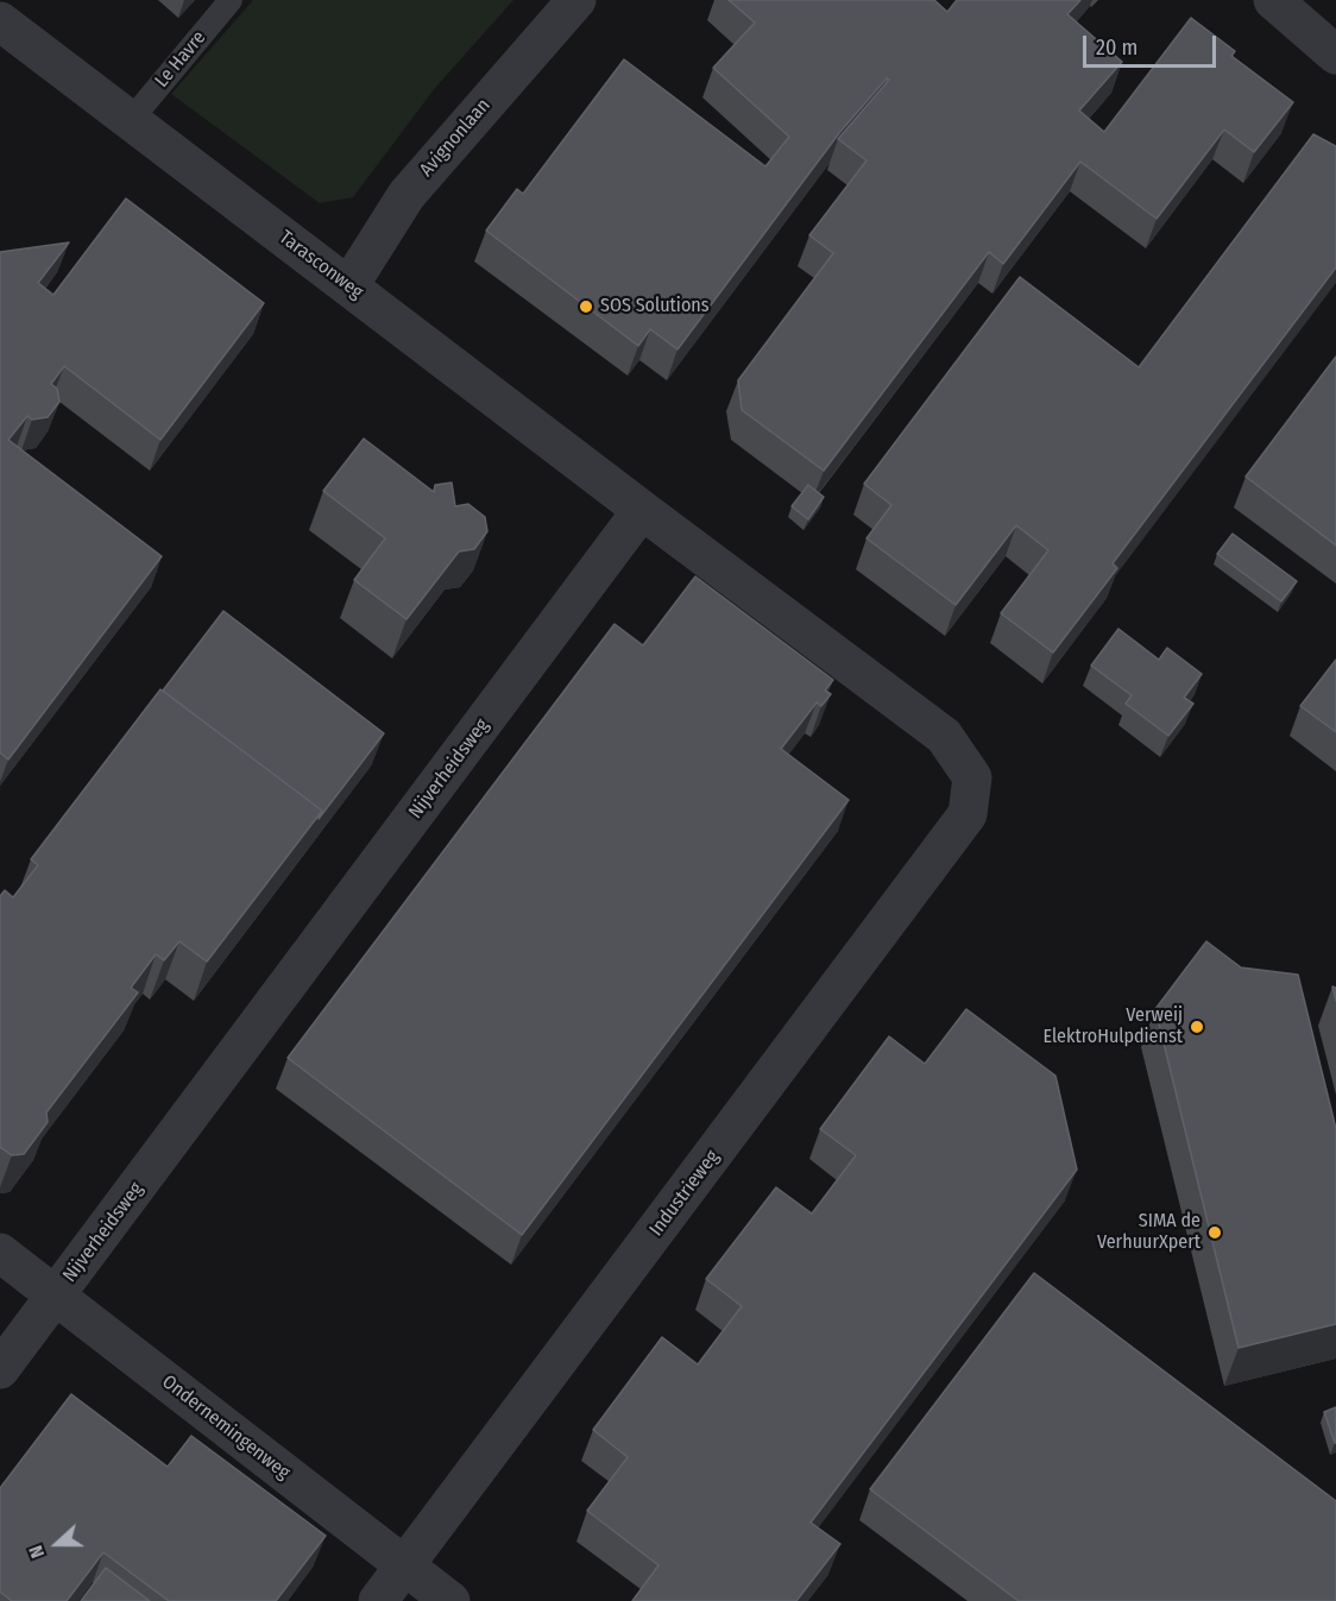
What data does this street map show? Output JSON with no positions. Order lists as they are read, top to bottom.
{
  "streets": {
    "street": [
      "Avignonlaan",
      "Tarasconweg",
      "Nijverheidsweg",
      "Industrieweg",
      "Ondernemingenweg"
    ],
    "lane": ["Le Havre"]
  },
  "crossings": [
    ["Le Havre", "Tarasconweg"],
    ["Avignonlaan", "Tarasconweg"],
    ["Tarasconweg", "Nijverheidsweg"],
    ["Tarasconweg", "Industrieweg"],
    ["Nijverheidsweg", "Industrieweg"],
    ["Nijverheidsweg", "Ondernemingenweg"],
    ["Industrieweg", "Ondernemingenweg"]
  ],
  "places": ["SOS Solutions", "Verweij ElektroHulpdienst", "SIMA de VerhuurXpert"],
  "scale_bar": "20 m",
  "north": "left"
}
